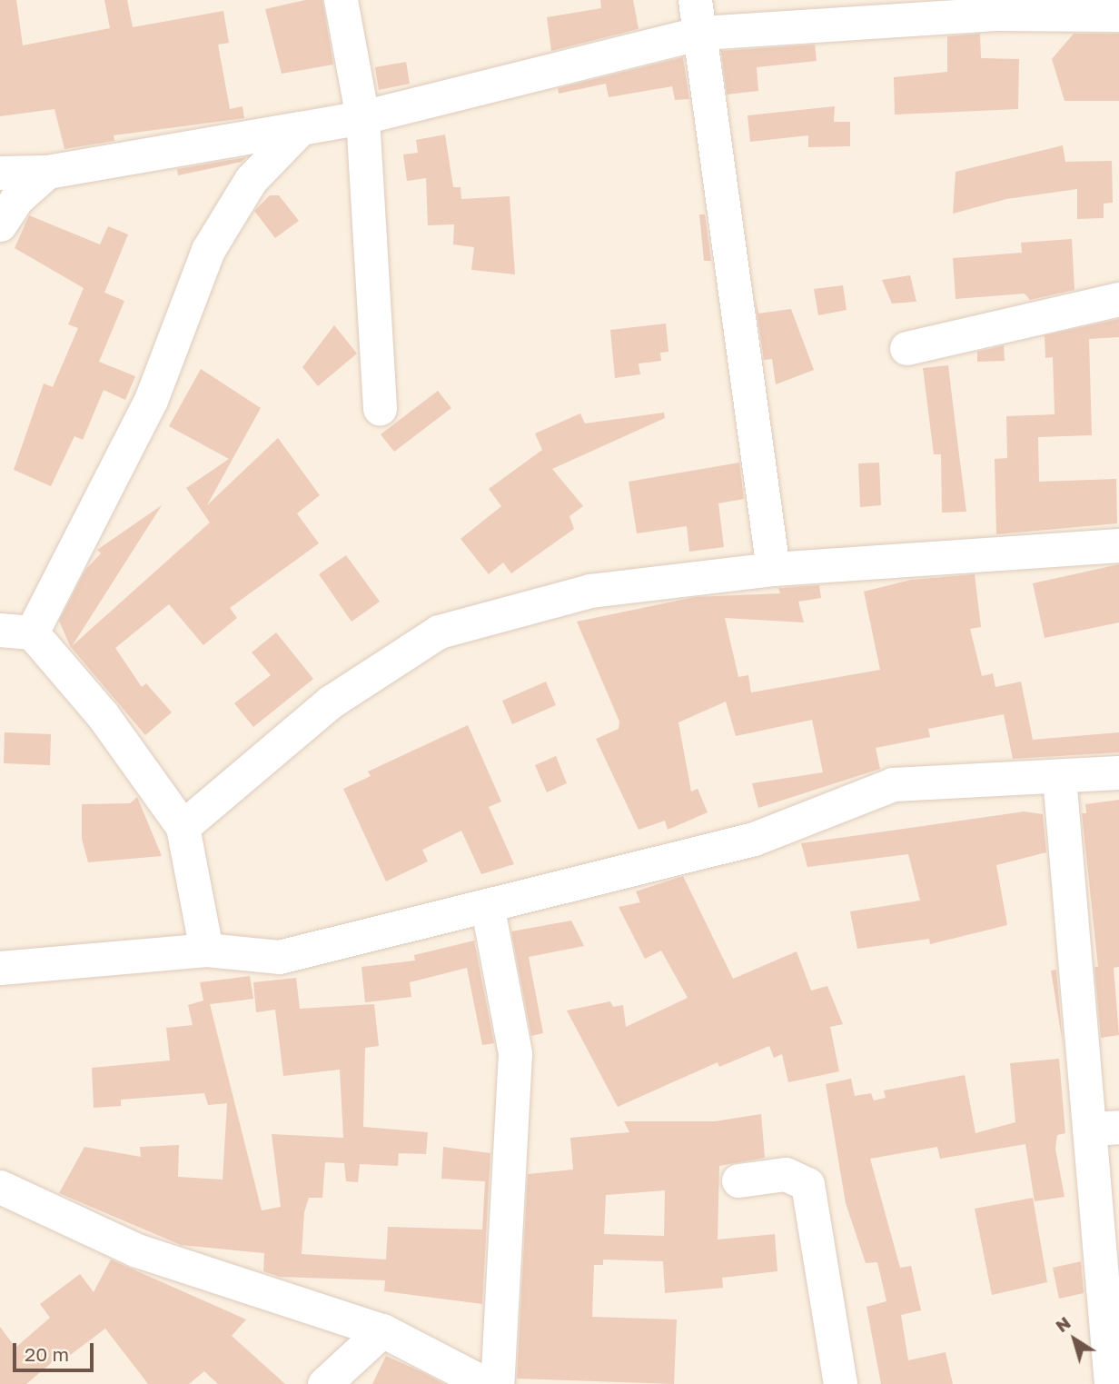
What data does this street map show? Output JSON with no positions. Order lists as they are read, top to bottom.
{
  "scale_bar": "20 m",
  "north": "top left"
}
